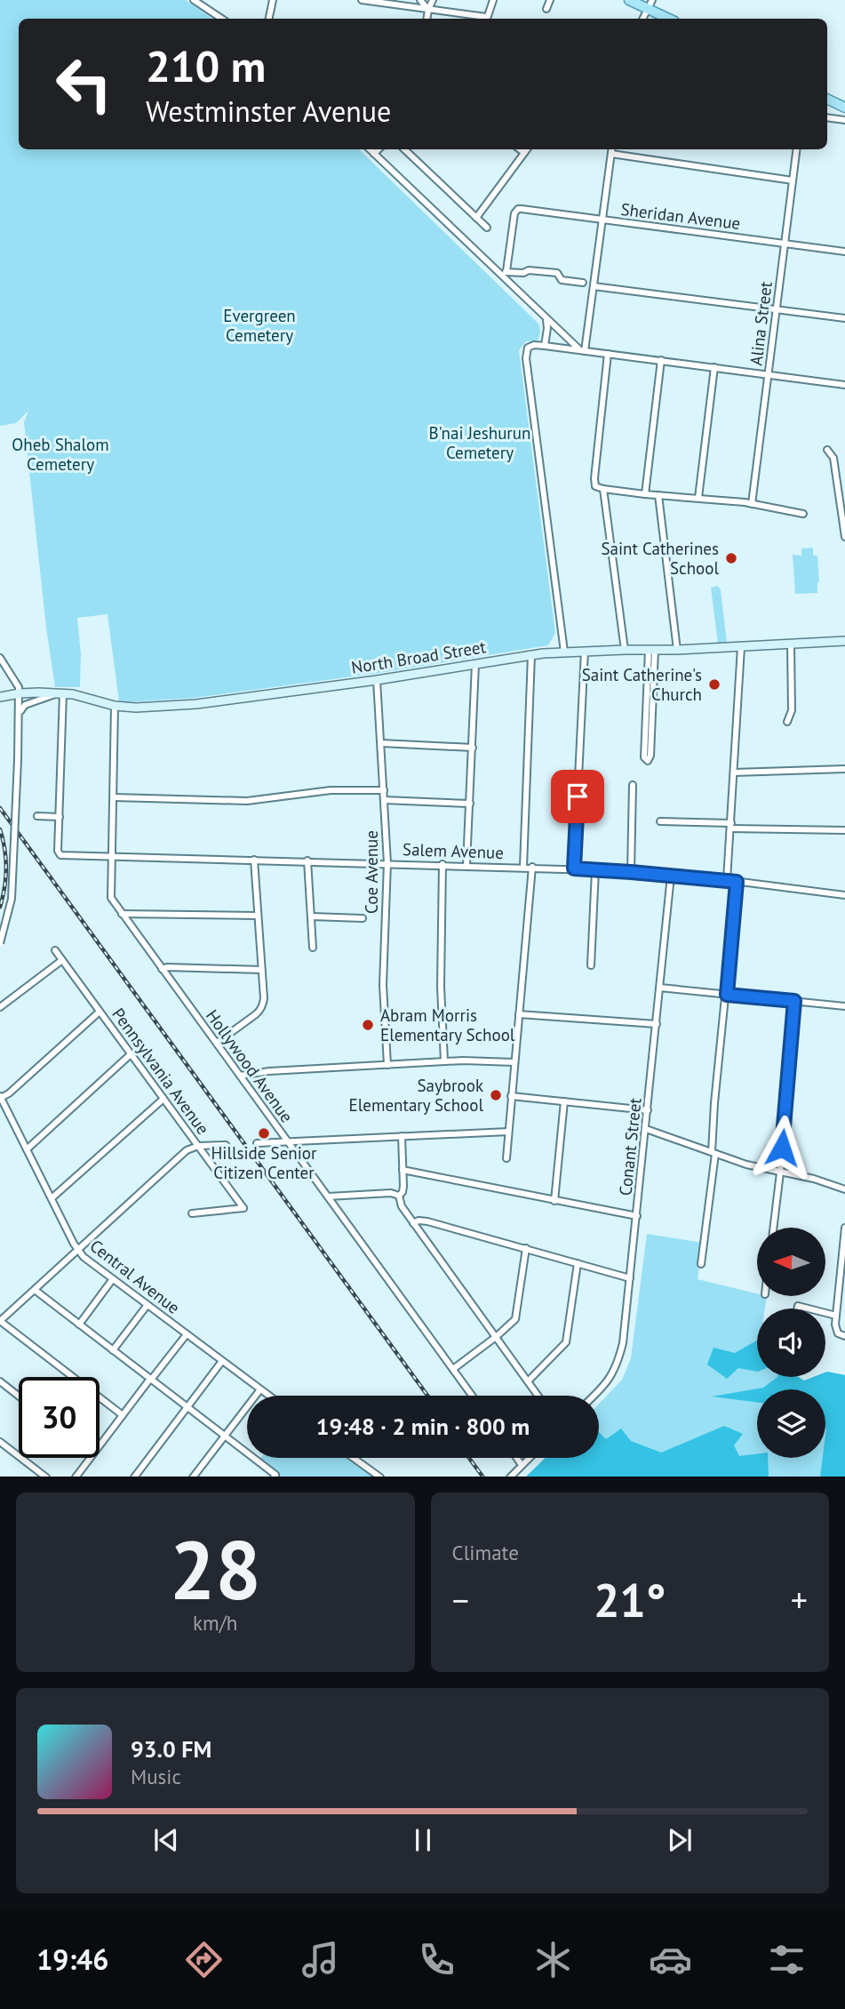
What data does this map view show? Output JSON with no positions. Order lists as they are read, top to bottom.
{
  "streets": {
    "main road": ["North Broad Street"],
    "street": [
      "Sheridan Avenue",
      "Alina Street",
      "Salem Avenue",
      "Coe Avenue",
      "Hollywood Avenue",
      "Pennsylvania Avenue",
      "Conant Street",
      "Central Avenue"
    ]
  },
  "crossings": [
    ["Sheridan Avenue", "Alina Street"],
    ["North Broad Street", "Coe Avenue"],
    ["North Broad Street", "Hollywood Avenue"],
    ["Salem Avenue", "Coe Avenue"],
    ["Salem Avenue", "Hollywood Avenue"],
    ["Salem Avenue", "Conant Street"]
  ],
  "parks": ["Evergreen Cemetery", "B'nai Jeshurun Cemetery", "Oheb Shalom Cemetery"],
  "places": [
    "Saint Catherines School",
    "Saint Catherine's Church",
    "Abram Morris Elementary School",
    "Saybrook Elementary School",
    "Hillside Senior Citizen Center"
  ],
  "north": "left",
  "page": {
    "turn": ["210 m", "Westminster Avenue"],
    "limit": "30",
    "trip": "19:48 · 2 min · 800 m",
    "tile": [
      ["28", "km/h"],
      "Climate"
    ],
    "heat": ["−", "21°", "+"],
    "song": ["93.0 FM", "Music"],
    "tabs": "19:46"
  }
}
